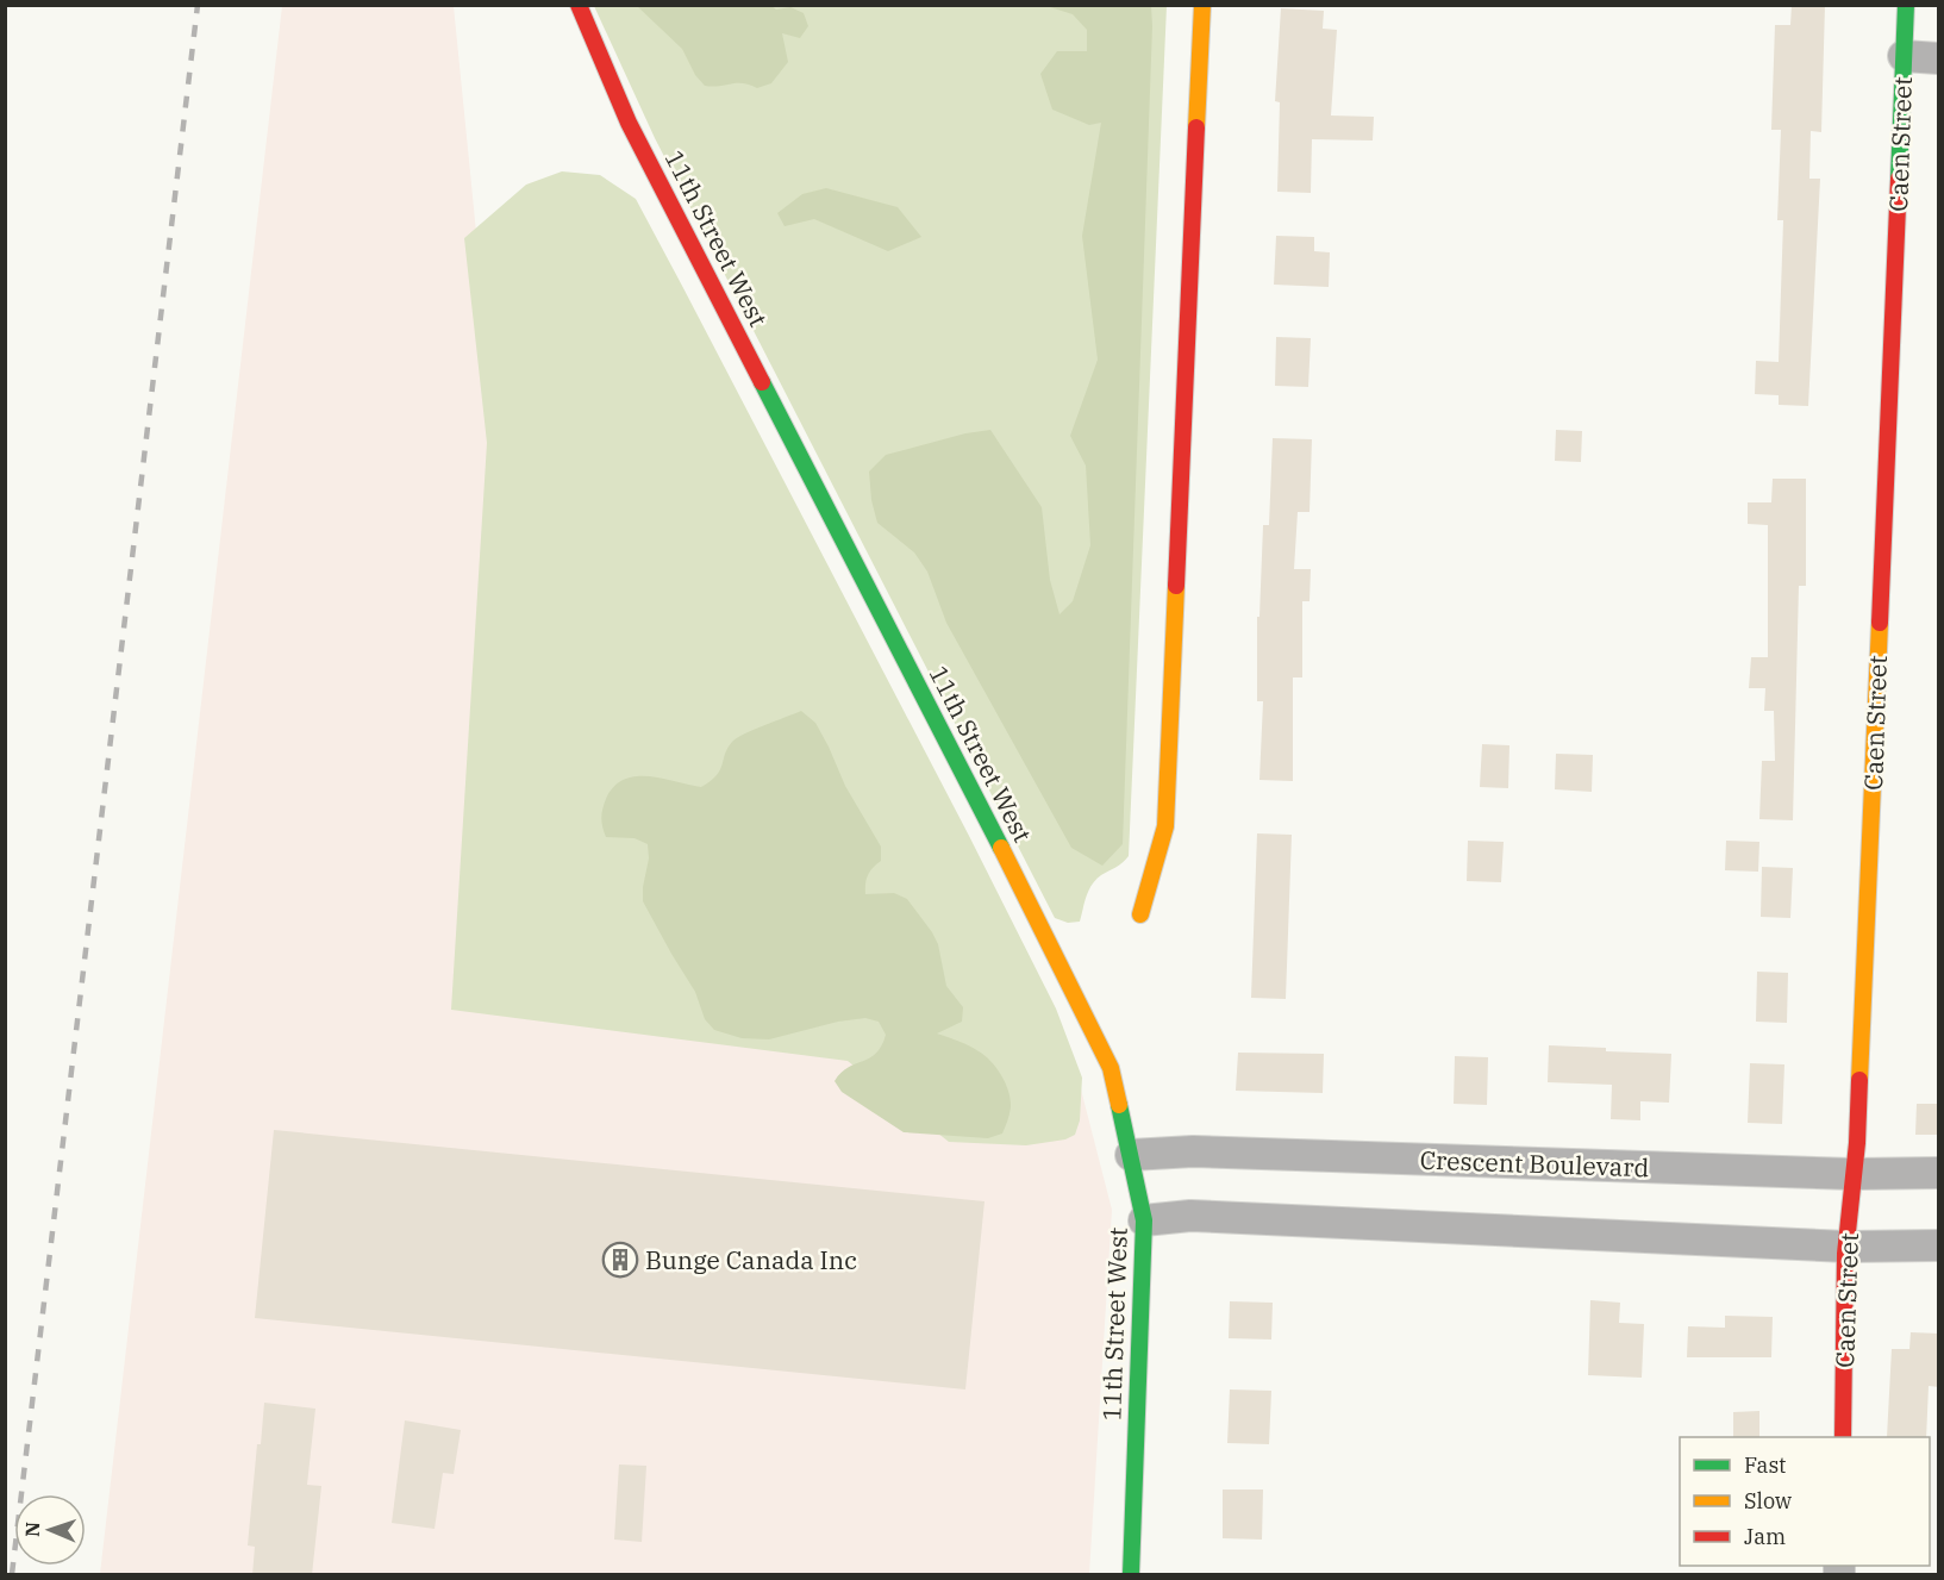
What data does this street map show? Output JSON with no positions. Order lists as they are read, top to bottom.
{
  "streets": {
    "street": ["Caen Street", "11th Street West", "Crescent Boulevard"]
  },
  "crossings": [
    ["Caen Street", "Crescent Boulevard"],
    ["11th Street West", "Crescent Boulevard"]
  ],
  "places": {
    "building": ["Bunge Canada Inc"]
  },
  "legend": ["Fast", "Slow", "Jam"],
  "north": "left"
}
